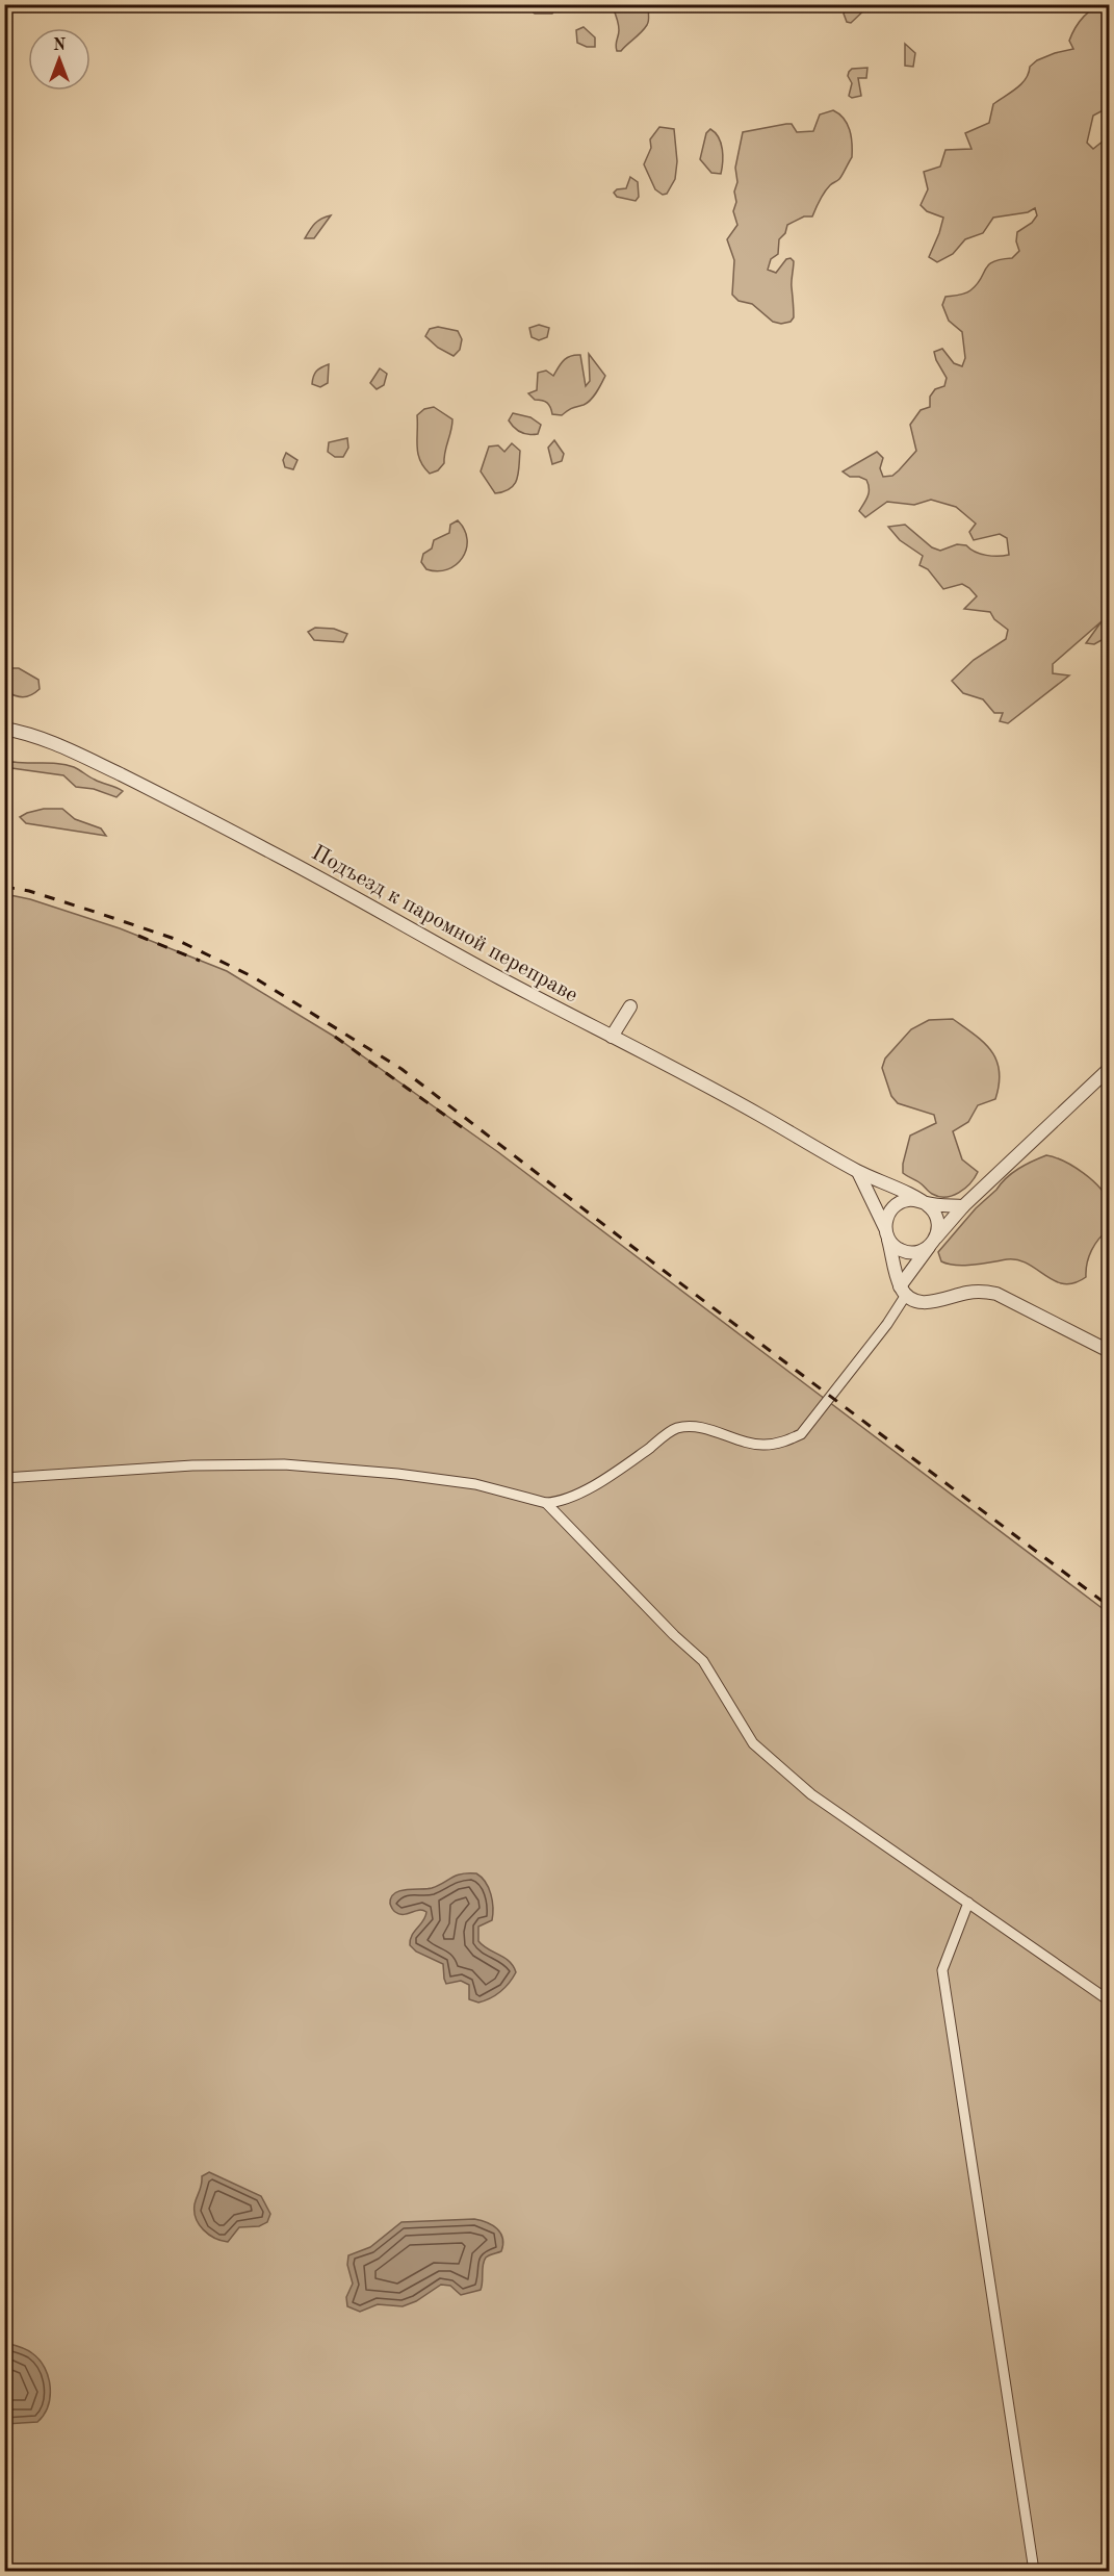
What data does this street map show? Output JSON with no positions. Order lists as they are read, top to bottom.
{
  "streets": {
    "street": ["Подъезд к паромной переправе"]
  },
  "north": "top"
}
